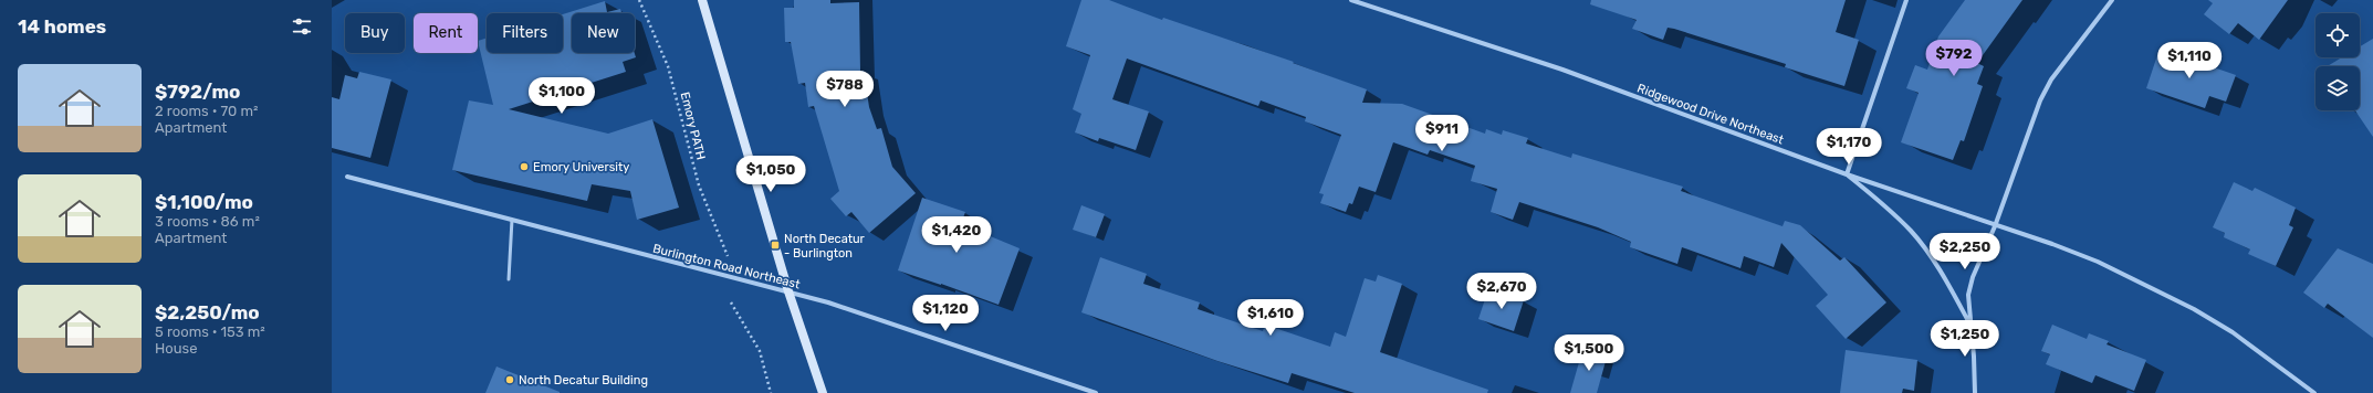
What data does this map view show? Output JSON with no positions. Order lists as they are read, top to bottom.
{
  "streets": {
    "street": ["Ridgewood Drive Northeast", "Burlington Road Northeast"],
    "path": ["Emory PATH"]
  },
  "places": {
    "other": ["Emory University", "North Decatur Building"],
    "transit": ["North Decatur - Burlington"]
  },
  "page": {
    "heading": "14 homes",
    "chip": [
      "Buy",
      "Rent",
      "Filters",
      "New"
    ],
    "price": [
      "$792",
      "$1,110",
      "$788",
      "$1,100",
      "$911",
      "$1,170",
      "$1,050",
      "$1,420",
      "$2,250",
      "$2,670",
      "$1,120",
      "$1,610",
      "$1,250",
      "$1,500"
    ],
    "list": [
      {
        "name": "$792/mo",
        "note": "2 rooms · 70 m² · Apartment"
      },
      {
        "name": "$1,100/mo",
        "note": "3 rooms · 86 m² · Apartment"
      },
      {
        "name": "$2,250/mo",
        "note": "5 rooms · 153 m² · House"
      }
    ]
  }
}
